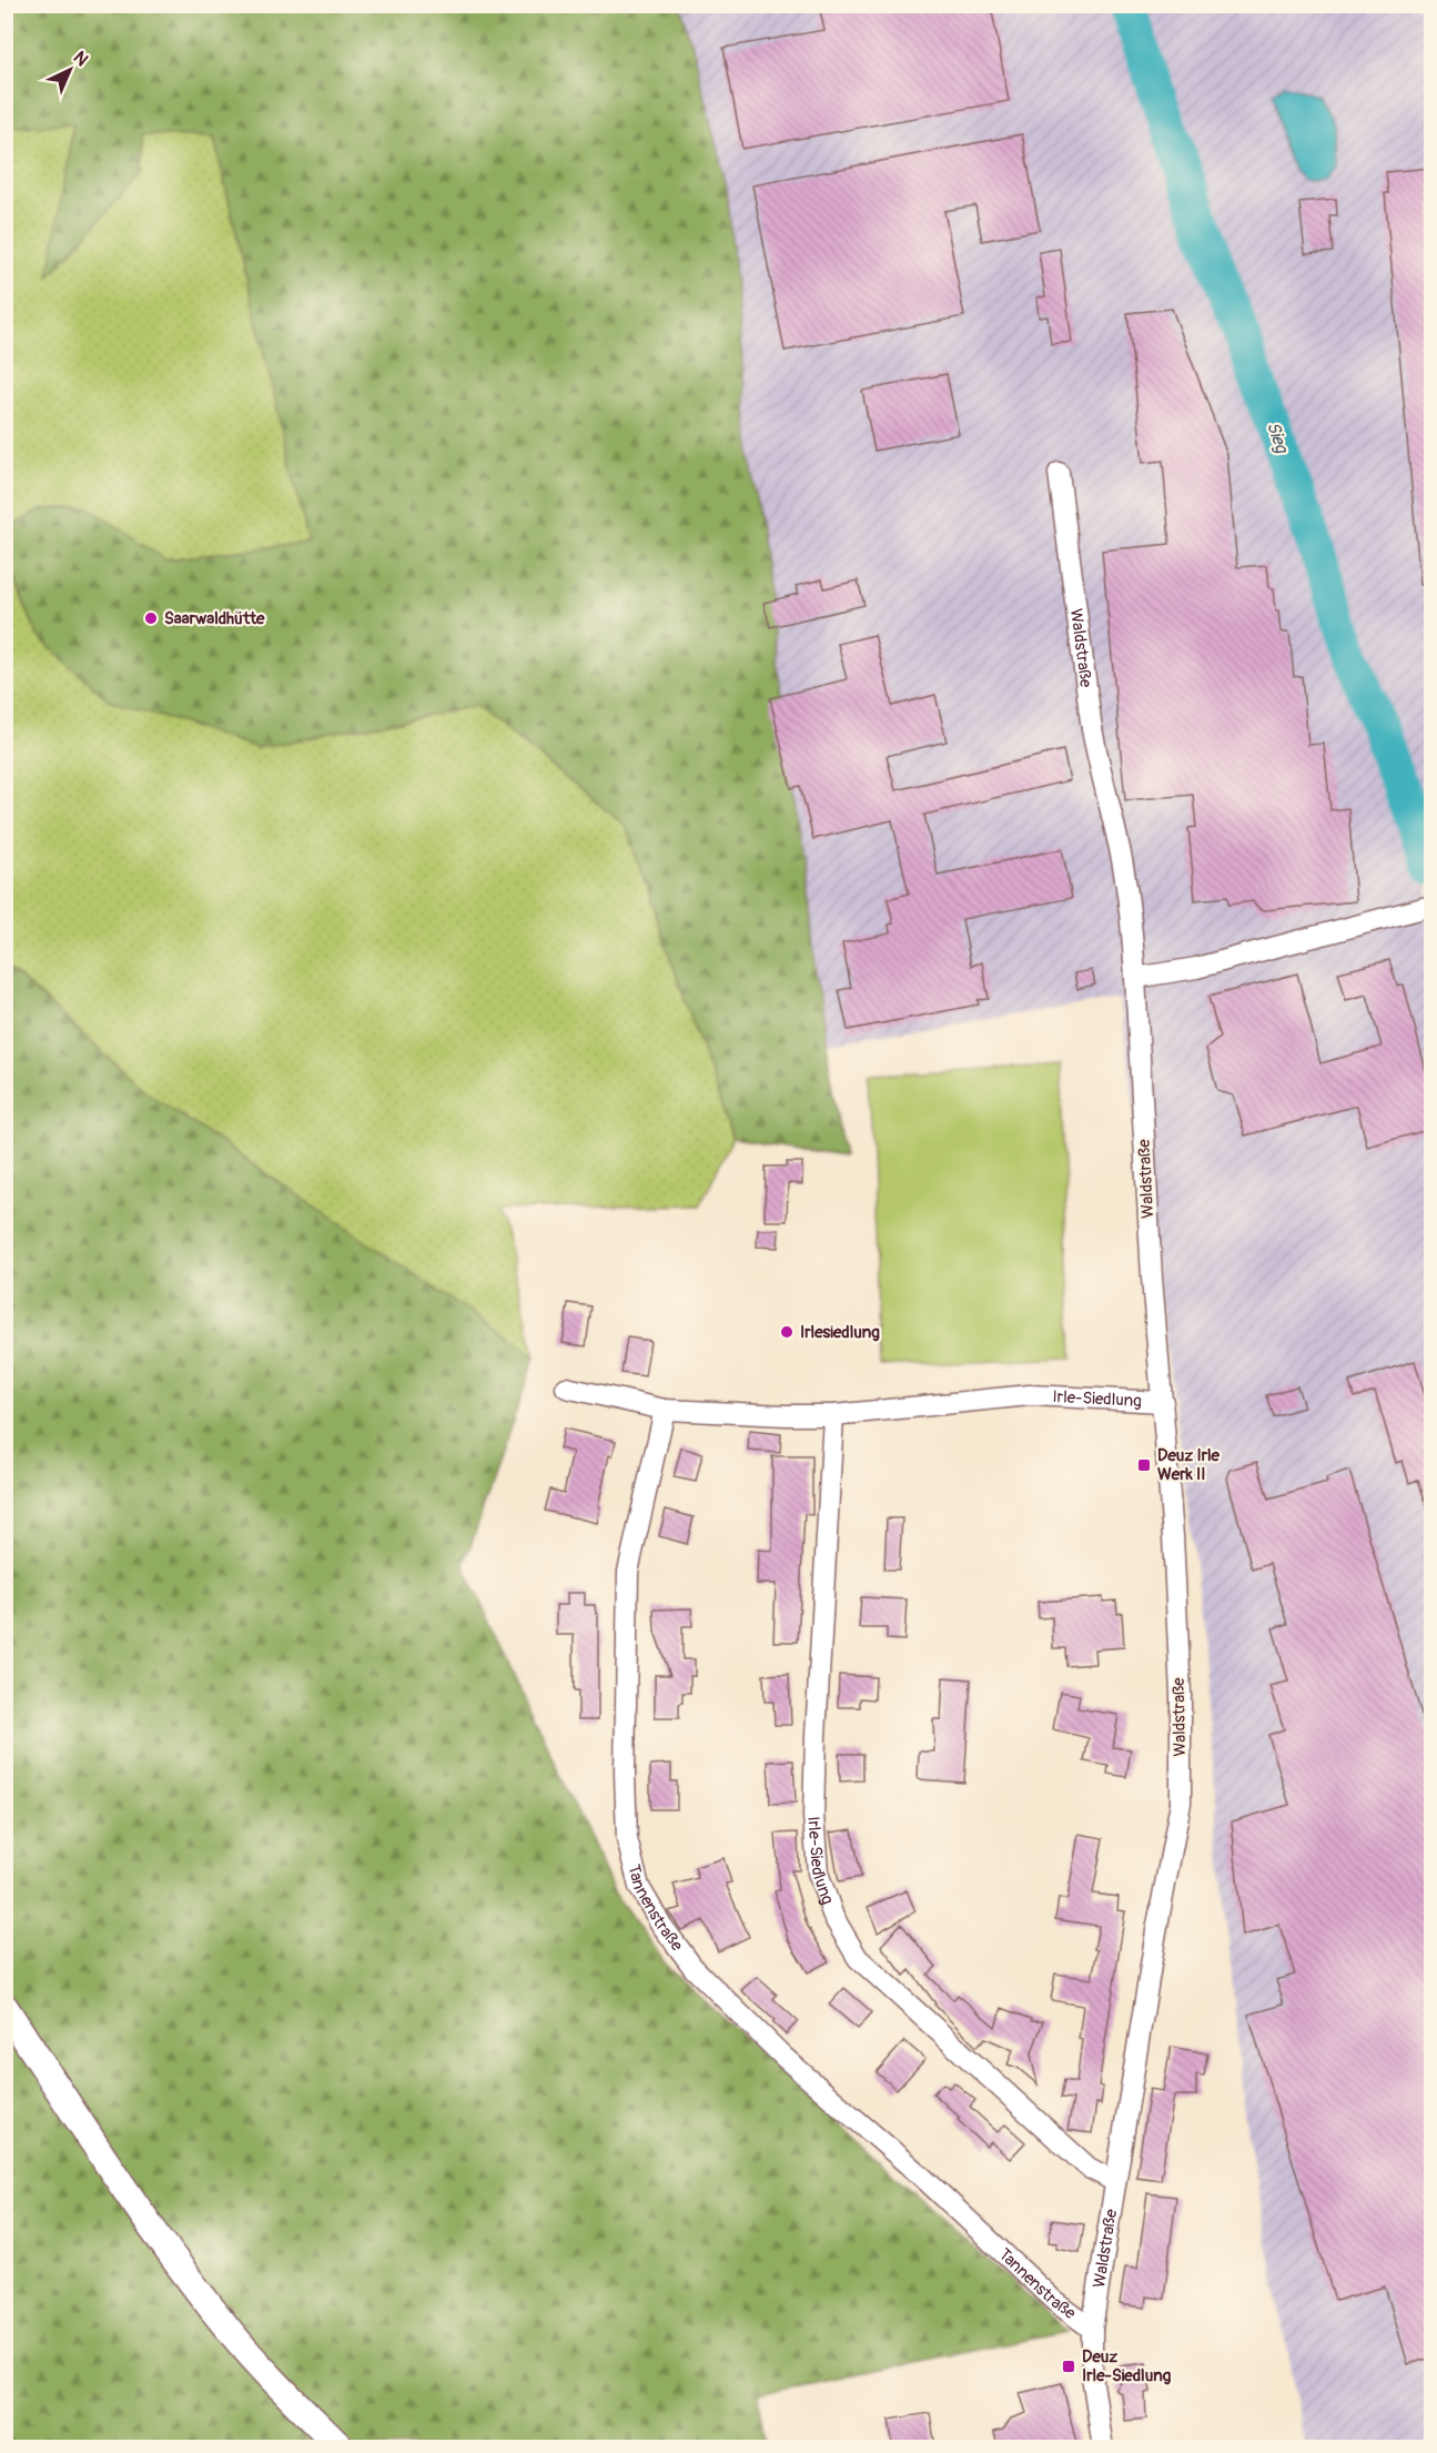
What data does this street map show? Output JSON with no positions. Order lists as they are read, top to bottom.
{
  "streets": {
    "street": ["Waldstraße", "Irle-Siedlung", "Tannenstraße"]
  },
  "crossings": [
    ["Waldstraße", "Irle-Siedlung"],
    ["Waldstraße", "Tannenstraße"],
    ["Irle-Siedlung", "Tannenstraße"]
  ],
  "water": ["Sieg"],
  "places": {
    "other": ["Saarwaldhütte", "Irlesiedlung"],
    "transit": ["Deuz Irle Werk II", "Deuz Irle-Siedlung"]
  },
  "north": "top right"
}
